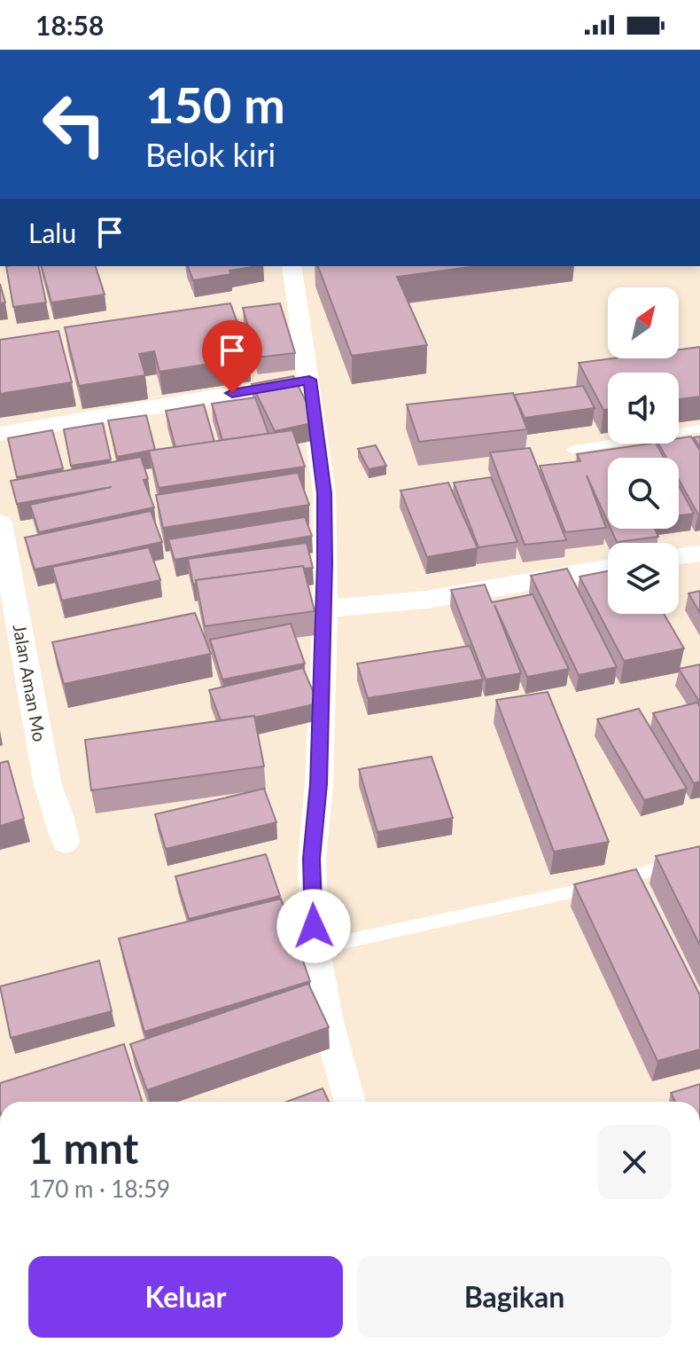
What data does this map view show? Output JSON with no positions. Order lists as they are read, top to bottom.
{
  "streets": {
    "street": ["Jalan Aman Mo"]
  },
  "north": "top right",
  "page": {
    "status": "18:58",
    "turn": ["150 m", "Belok kiri"],
    "then": "Lalu",
    "heading": ["1 mnt", "170 m · 18:59"],
    "buttons": ["Keluar", "Bagikan"]
  }
}
